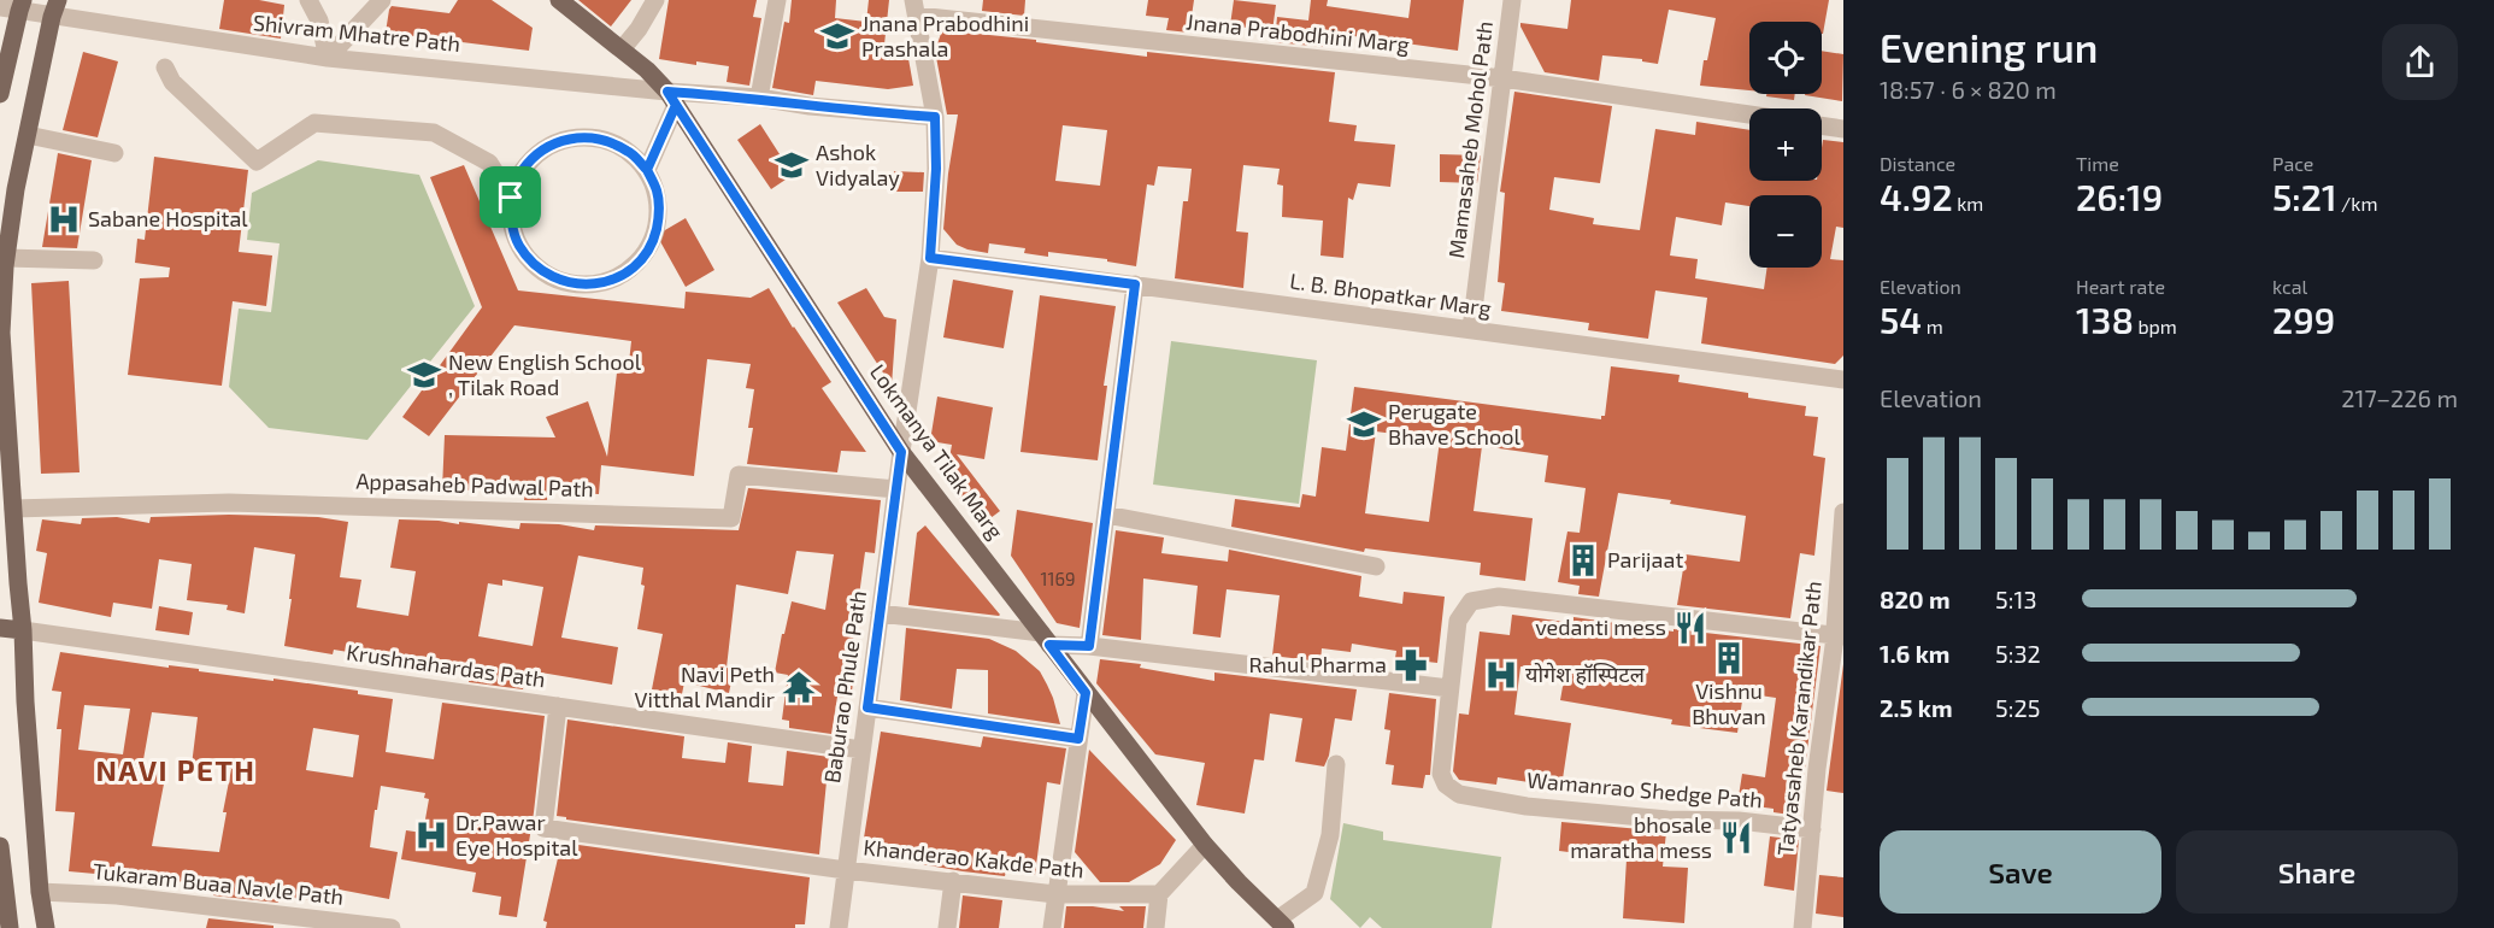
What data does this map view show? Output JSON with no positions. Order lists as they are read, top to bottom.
{
  "streets": {
    "main road": ["Lokmanya Tilak Marg"],
    "street": [
      "Shivram Mhatre Path",
      "Jnana Prabodhini Marg",
      "Mamasaheb Mohol Path",
      "L. B. Bhopatkar Marg",
      "Appasaheb Padwal Path",
      "Krushnahardas Path",
      "Baburao Phule Path",
      "Tatyasaheb Karandikar Path",
      "Wamanrao Shedge Path",
      "Khanderao Kakde Path",
      "Tukaram Buaa Navle Path"
    ]
  },
  "crossings": [
    ["Shivram Mhatre Path", "Lokmanya Tilak Marg"],
    ["Shivram Mhatre Path", "Baburao Phule Path"],
    ["Jnana Prabodhini Marg", "Mamasaheb Mohol Path"],
    ["Jnana Prabodhini Marg", "Baburao Phule Path"],
    ["Mamasaheb Mohol Path", "L. B. Bhopatkar Marg"],
    ["L. B. Bhopatkar Marg", "Baburao Phule Path"],
    ["Lokmanya Tilak Marg", "Baburao Phule Path"],
    ["Appasaheb Padwal Path", "Baburao Phule Path"],
    ["Krushnahardas Path", "Baburao Phule Path"],
    ["Krushnahardas Path", "Khanderao Kakde Path"],
    ["Baburao Phule Path", "Khanderao Kakde Path"],
    ["Tatyasaheb Karandikar Path", "Wamanrao Shedge Path"]
  ],
  "districts": ["NAVI PETH"],
  "places": {
    "school or university": [
      "Jnana Prabodhini Prashala",
      "Ashok Vidyalay",
      "New English School , Tilak Road",
      "Perugate Bhave School"
    ],
    "hospital": ["Sabane Hospital", "योगेश हॉस्पिटल", "Dr.Pawar Eye Hospital"],
    "building": ["Parijaat", "Vishnu Bhuvan"],
    "restaurant": ["vedanti mess", "bhosale maratha mess"],
    "pharmacy": ["Rahul Pharma"],
    "temple": ["Navi Peth Vitthal Mandir"]
  },
  "house_numbers": ["1169"],
  "page": {
    "heading": ["Evening run", "18:57 · 6 × 820 m"],
    "map_buttons": ["+", "−"],
    "stats": [
      ["Distance", "4.92 km"],
      ["Time", "26:19"],
      ["Pace", "5:21 /km"],
      ["Elevation", "54 m"],
      ["Heart rate", "138 bpm"],
      ["kcal", "299"]
    ],
    "chart": ["Elevation", "217–226 m"],
    "list": [
      {
        "name": "820 m",
        "note": "5:13"
      },
      {
        "name": "1.6 km",
        "note": "5:32"
      },
      {
        "name": "2.5 km",
        "note": "5:25"
      }
    ],
    "buttons": ["Save", "Share"]
  }
}
